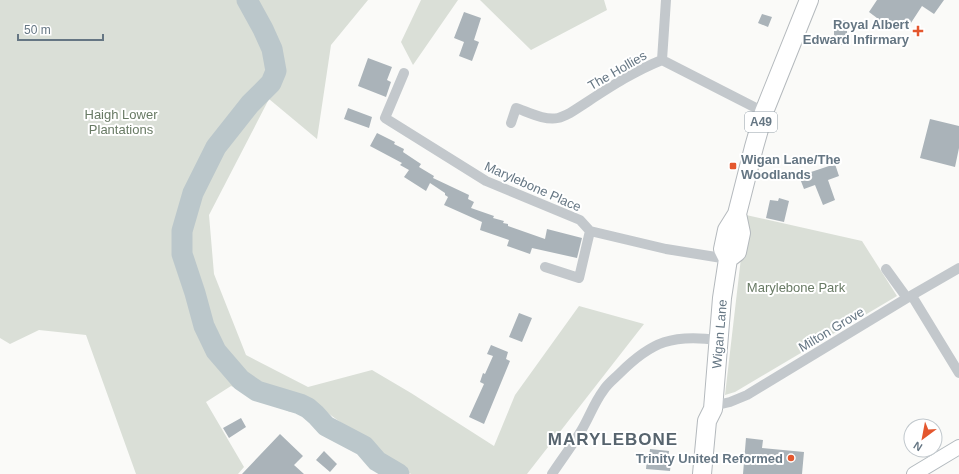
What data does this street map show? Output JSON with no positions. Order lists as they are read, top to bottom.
{
  "streets": {
    "highway": ["A49", "Wigan Lane"],
    "street": ["The Hollies", "Marylebone Place", "Milton Grove"]
  },
  "crossings": [
    ["The Hollies", "Wigan Lane"],
    ["Marylebone Place", "Wigan Lane"],
    ["Milton Grove", "Wigan Lane"]
  ],
  "districts": ["MARYLEBONE"],
  "parks": ["Haigh Lower Plantations", "Marylebone Park"],
  "places": {
    "health": ["Royal Albert Edward Infirmary"],
    "transit": ["Wigan Lane/The Woodlands"],
    "other": ["Trinity United Reformed"]
  },
  "scale_bar": "50 m",
  "north": "bottom left"
}
